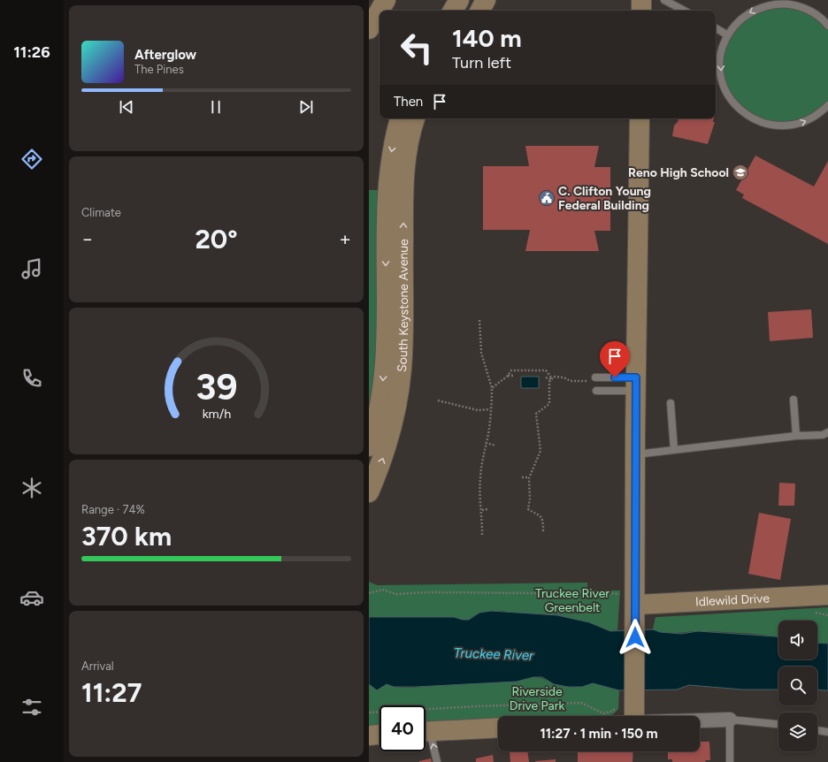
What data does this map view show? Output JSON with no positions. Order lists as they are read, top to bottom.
{
  "streets": {
    "main road": ["South Keystone Avenue", "Idlewild Drive"]
  },
  "water": ["Truckee River"],
  "parks": ["Truckee River Greenbelt", "Riverside Drive Park"],
  "places": {
    "school or university": ["Reno High School"],
    "public building": ["C. Clifton Young Federal Building"]
  },
  "page": {
    "tabs": "11:26",
    "turn": ["140 m", "Turn left"],
    "song": ["Afterglow", "The Pines"],
    "then": "Then",
    "tile": [
      "Climate",
      ["Range · 74%", "370 km"],
      ["Arrival", "11:27"]
    ],
    "heat": ["−", "20°", "+"],
    "limit": "40",
    "trip": "11:27 · 1 min · 150 m",
    "gauge": ["39", "km/h"]
  }
}
